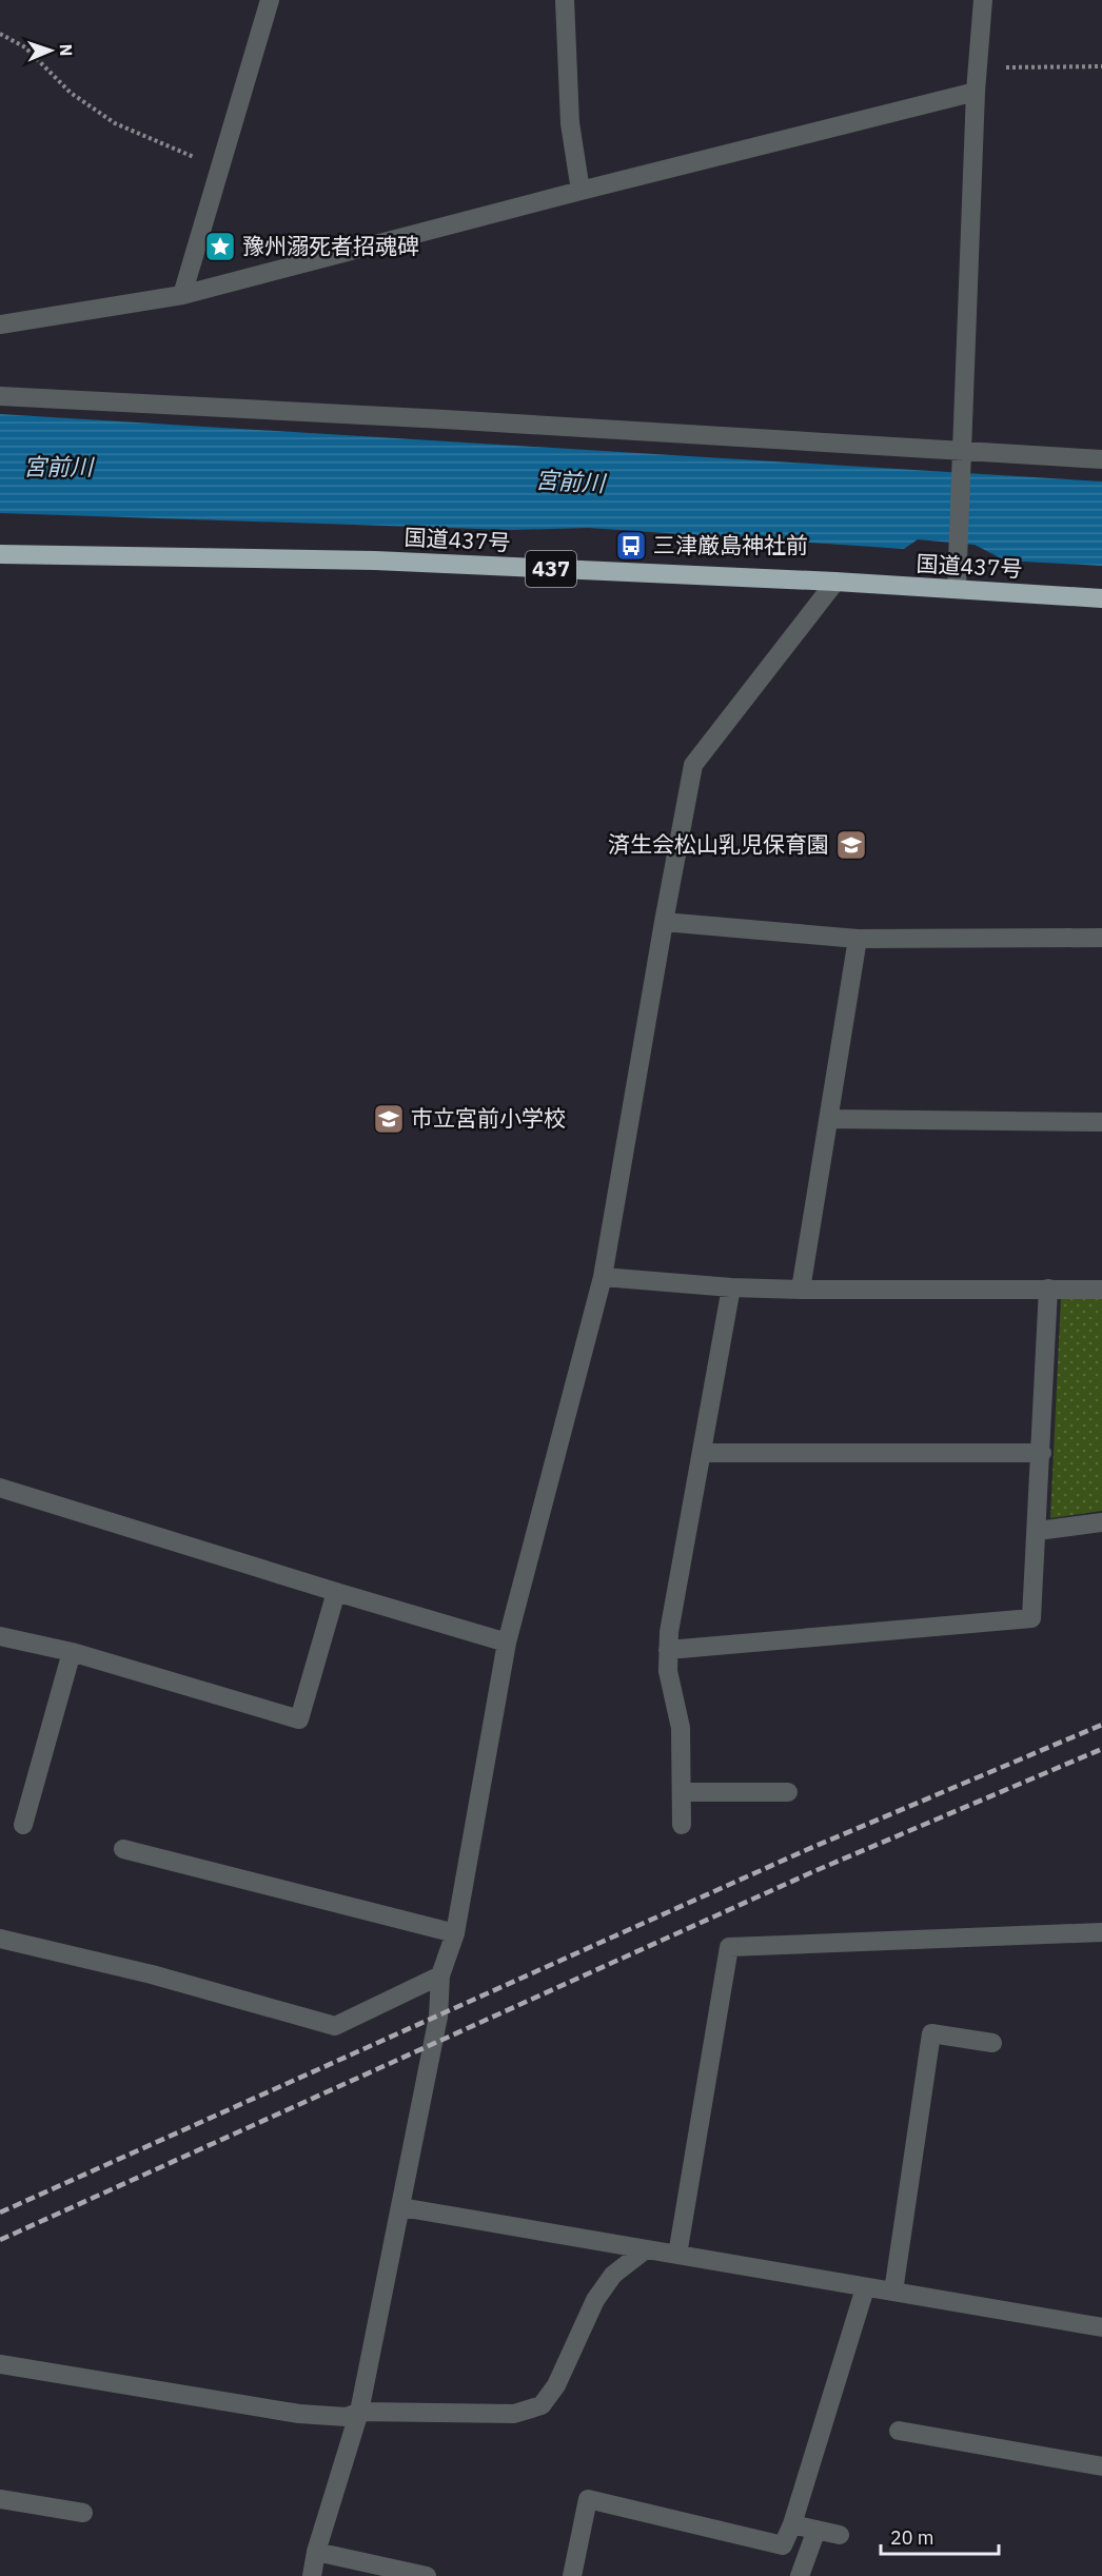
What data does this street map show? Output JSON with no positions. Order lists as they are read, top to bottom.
{
  "streets": {
    "highway": ["国道437号", "437"]
  },
  "water": ["宮前川"],
  "places": {
    "place": ["豫州溺死者招魂碑"],
    "bus stop": ["三津厳島神社前"],
    "school or university": ["済生会松山乳児保育園", "市立宮前小学校"]
  },
  "scale_bar": "20 m",
  "north": "right"
}
